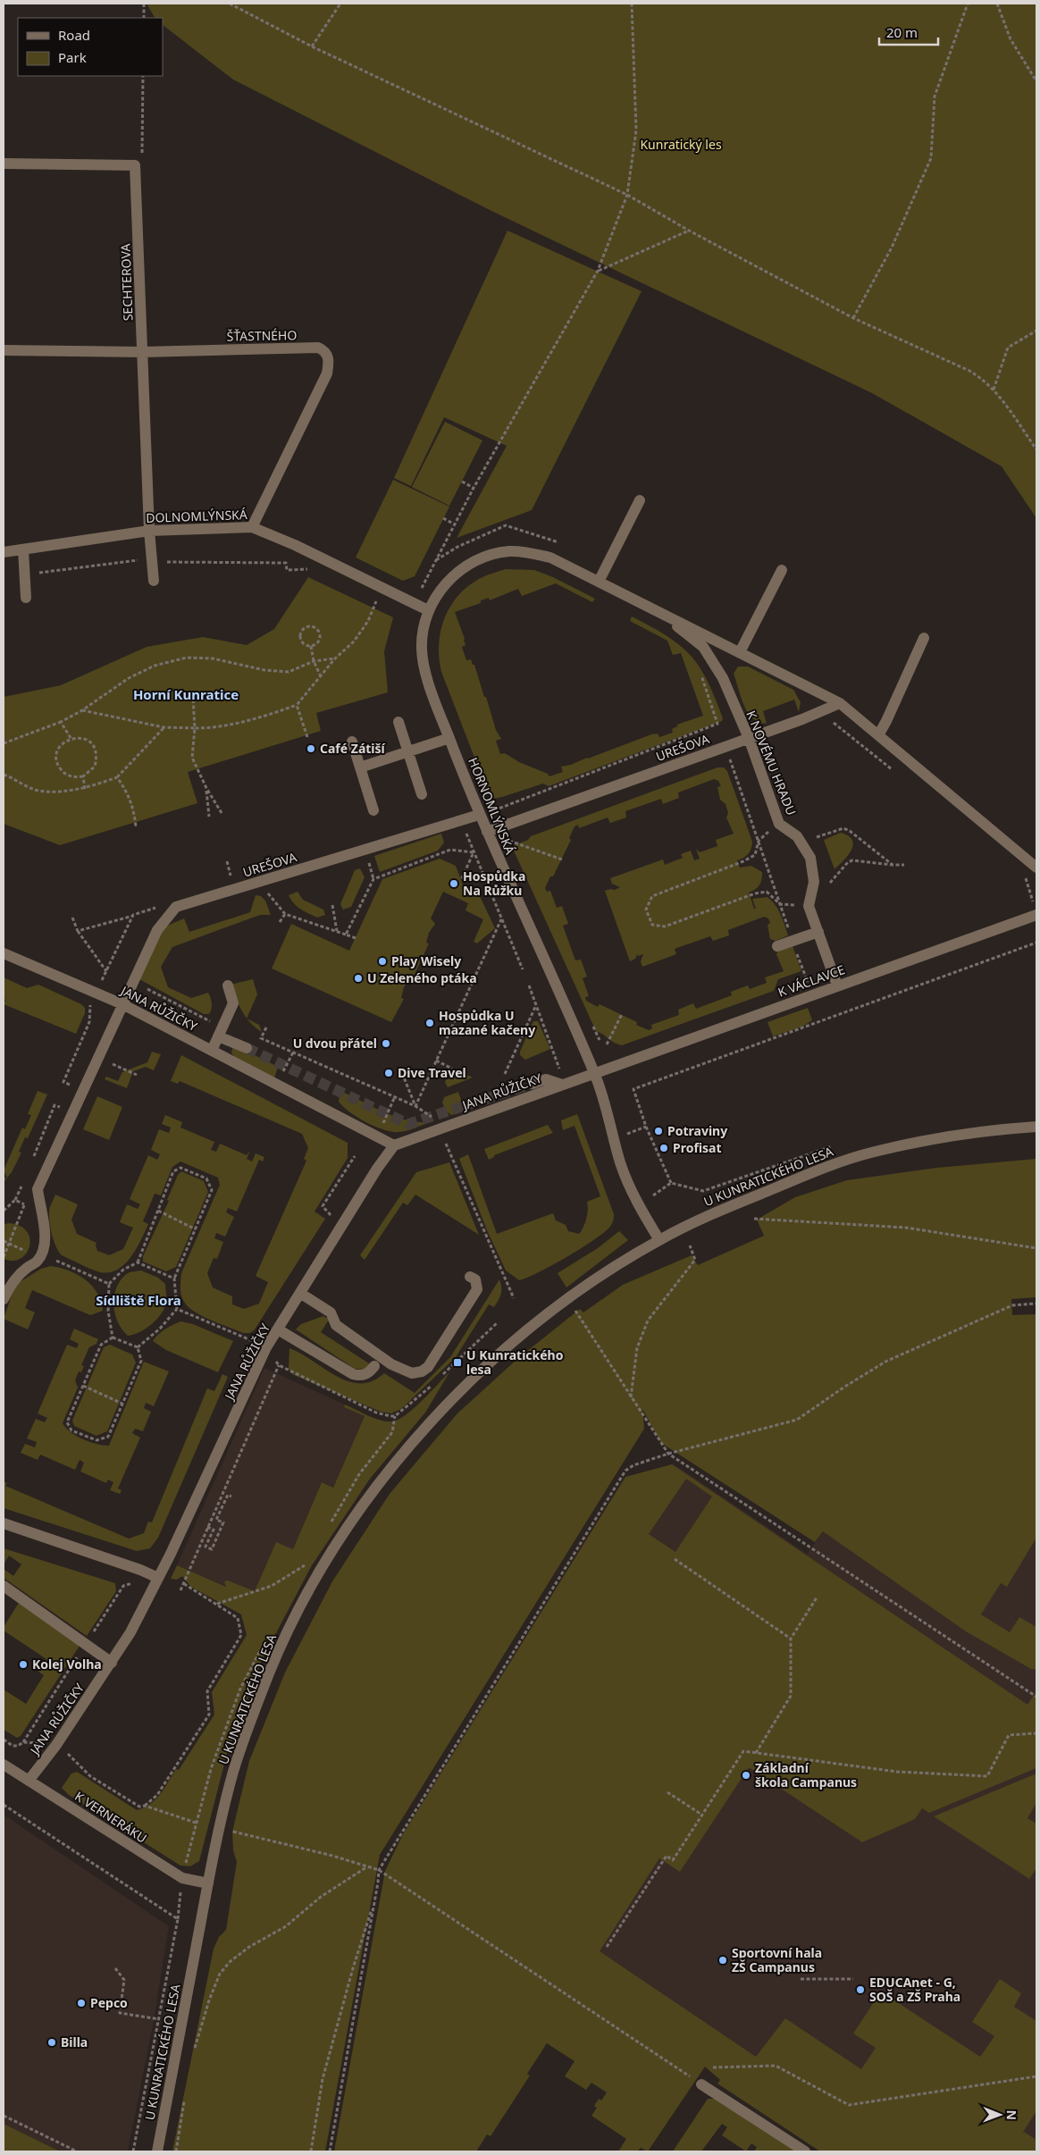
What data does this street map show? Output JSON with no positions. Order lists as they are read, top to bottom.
{
  "streets": {
    "street": [
      "SECHTEROVA",
      "ŠŤASTNÉHO",
      "DOLNOMLÝNSKÁ",
      "UREŠOVA",
      "K NOVÉMU HRADU",
      "HORNOMLÝNSKÁ",
      "K VÁCLAVCE",
      "JANA RŮŽIČKY",
      "U KUNRATICKÉHO LESA",
      "K VERNERÁKU"
    ]
  },
  "crossings": [
    ["SECHTEROVA", "ŠŤASTNÉHO"],
    ["SECHTEROVA", "DOLNOMLÝNSKÁ"],
    ["ŠŤASTNÉHO", "DOLNOMLÝNSKÁ"],
    ["DOLNOMLÝNSKÁ", "HORNOMLÝNSKÁ"],
    ["UREŠOVA", "K NOVÉMU HRADU"],
    ["UREŠOVA", "HORNOMLÝNSKÁ"],
    ["UREŠOVA", "JANA RŮŽIČKY"],
    ["K NOVÉMU HRADU", "HORNOMLÝNSKÁ"],
    ["HORNOMLÝNSKÁ", "K VÁCLAVCE"],
    ["HORNOMLÝNSKÁ", "JANA RŮŽIČKY"],
    ["HORNOMLÝNSKÁ", "U KUNRATICKÉHO LESA"],
    ["K VÁCLAVCE", "JANA RŮŽIČKY"],
    ["JANA RŮŽIČKY", "K VERNERÁKU"],
    ["U KUNRATICKÉHO LESA", "K VERNERÁKU"]
  ],
  "districts": ["Horní Kunratice", "Sídliště Flora"],
  "parks": ["Kunratický les"],
  "places": {
    "other": [
      "Café Zátiší",
      "Hospůdka Na Růžku",
      "Play Wisely",
      "U Zeleného ptáka",
      "Hospůdka U mazané kačeny",
      "U dvou přátel",
      "Dive Travel",
      "Potraviny",
      "Profisat",
      "Kolej Volha",
      "Základní škola Campanus",
      "Sportovní hala ZŠ Campanus",
      "EDUCAnet - G, SOŠ a ZŠ Praha",
      "Pepco",
      "Billa"
    ],
    "transit": ["U Kunratického lesa"]
  },
  "legend": ["Road", "Park"],
  "scale_bar": "20 m",
  "north": "right"
}
